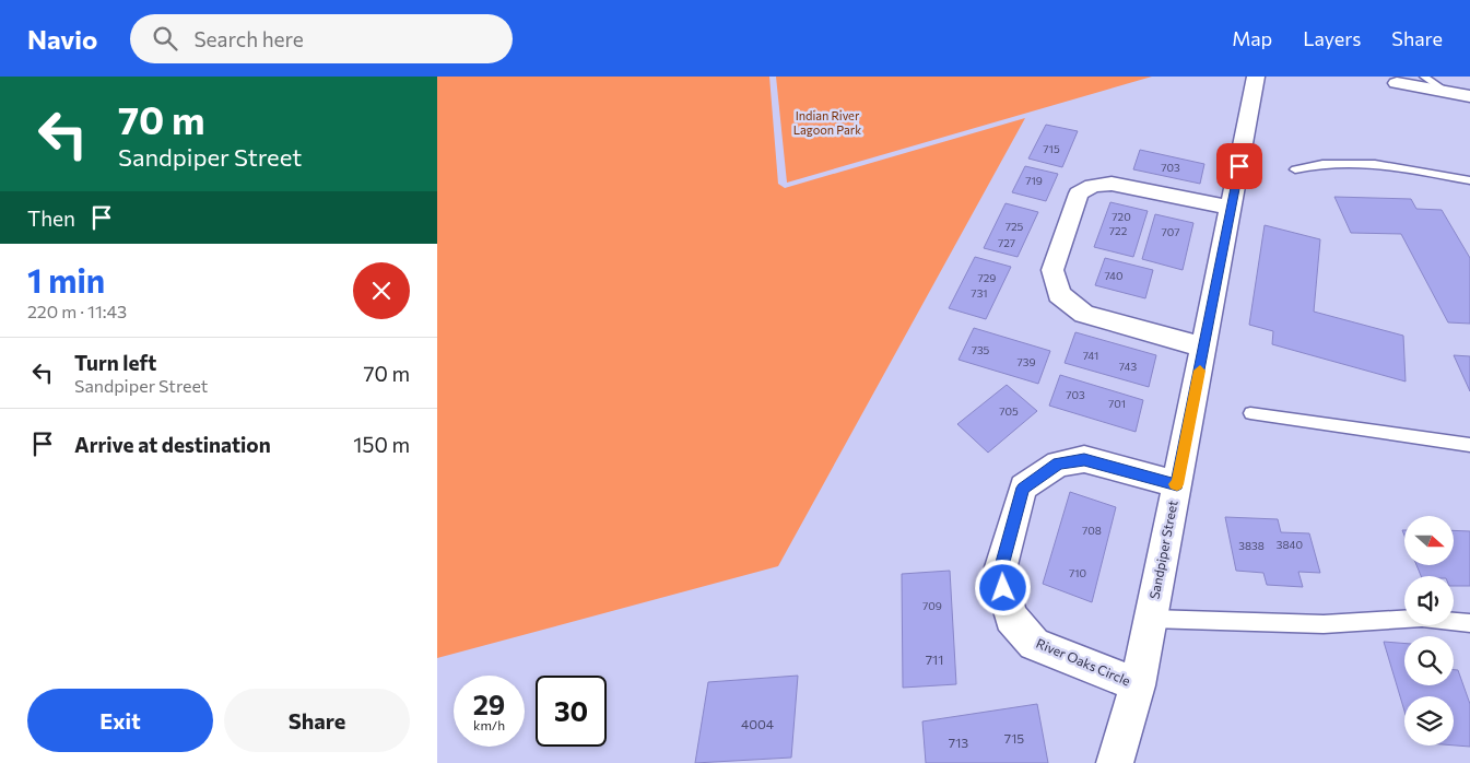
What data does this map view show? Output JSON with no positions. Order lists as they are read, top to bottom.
{
  "streets": {
    "street": ["Sandpiper Street", "River Oaks Circle"]
  },
  "crossings": [
    ["Sandpiper Street", "River Oaks Circle"]
  ],
  "parks": ["Indian River Lagoon Park"],
  "house_numbers": [
    "715",
    "703",
    "719",
    "720",
    "725",
    "722",
    "707",
    "727",
    "740",
    "729",
    "731",
    "735",
    "741",
    "739",
    "743",
    "703",
    "701",
    "705",
    "708",
    "3840",
    "3838",
    "710",
    "709",
    "711",
    "4004",
    "715",
    "713"
  ],
  "north": "right",
  "page": {
    "header": "Navio",
    "search": "Search here",
    "nav": ["Map", "Layers", "Share"],
    "turn": ["70 m", "Sandpiper Street"],
    "then": "Then",
    "heading": ["1 min", "220 m · 11:43"],
    "list": [
      {
        "name": "Turn left",
        "note": "Sandpiper Street",
        "value": "70 m"
      },
      {
        "name": "Arrive at destination",
        "value": "150 m"
      }
    ],
    "speed": "29 km/h",
    "limit": "30",
    "buttons": ["Exit", "Share"]
  }
}
